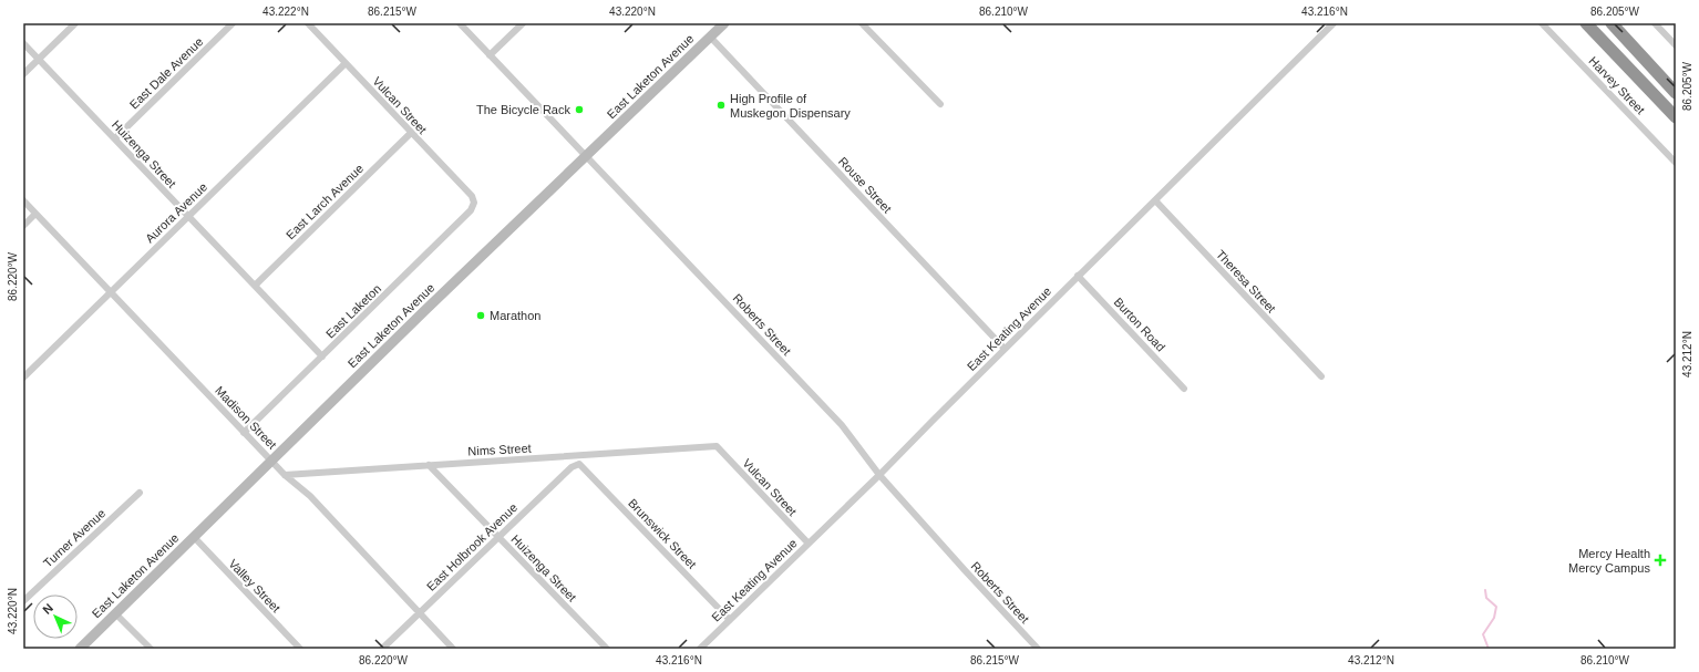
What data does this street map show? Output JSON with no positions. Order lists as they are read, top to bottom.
{
  "streets": {
    "main road": ["East Laketon Avenue"],
    "street": [
      "East Dale Avenue",
      "Harvey Street",
      "Vulcan Street",
      "Huizenga Street",
      "Rouse Street",
      "East Larch Avenue",
      "Aurora Avenue",
      "Theresa Street",
      "East Laketon",
      "Roberts Street",
      "Burton Road",
      "East Keating Avenue",
      "Madison Street",
      "Nims Street",
      "Brunswick Street",
      "Turner Avenue",
      "East Holbrook Avenue",
      "Valley Street"
    ]
  },
  "crossings": [
    ["East Dale Avenue", "Huizenga Street"],
    ["East Laketon Avenue", "Rouse Street"],
    ["East Laketon Avenue", "Roberts Street"],
    ["East Laketon Avenue", "Madison Street"],
    ["East Laketon Avenue", "Valley Street"],
    ["Vulcan Street", "East Larch Avenue"],
    ["Vulcan Street", "Aurora Avenue"],
    ["Vulcan Street", "East Laketon"],
    ["Vulcan Street", "East Keating Avenue"],
    ["Vulcan Street", "Nims Street"],
    ["Huizenga Street", "East Larch Avenue"],
    ["Huizenga Street", "Aurora Avenue"],
    ["Huizenga Street", "East Laketon"],
    ["Huizenga Street", "Nims Street"],
    ["Huizenga Street", "East Holbrook Avenue"],
    ["Rouse Street", "East Keating Avenue"],
    ["Aurora Avenue", "Madison Street"],
    ["Theresa Street", "East Keating Avenue"],
    ["East Laketon", "Madison Street"],
    ["Roberts Street", "East Keating Avenue"],
    ["Burton Road", "East Keating Avenue"],
    ["East Keating Avenue", "Brunswick Street"],
    ["Madison Street", "Nims Street"],
    ["Madison Street", "East Holbrook Avenue"],
    ["Brunswick Street", "East Holbrook Avenue"]
  ],
  "places": {
    "other": ["High Profile of Muskegon Dispensary", "The Bicycle Rack", "Marathon"],
    "health": ["Mercy Health Mercy Campus"]
  },
  "north": "top left",
  "coordinates": [
    "43.222°N",
    "86.215°W",
    "43.220°N",
    "86.210°W",
    "43.216°N",
    "86.205°W",
    "86.220°W",
    "43.212°N"
  ]
}
